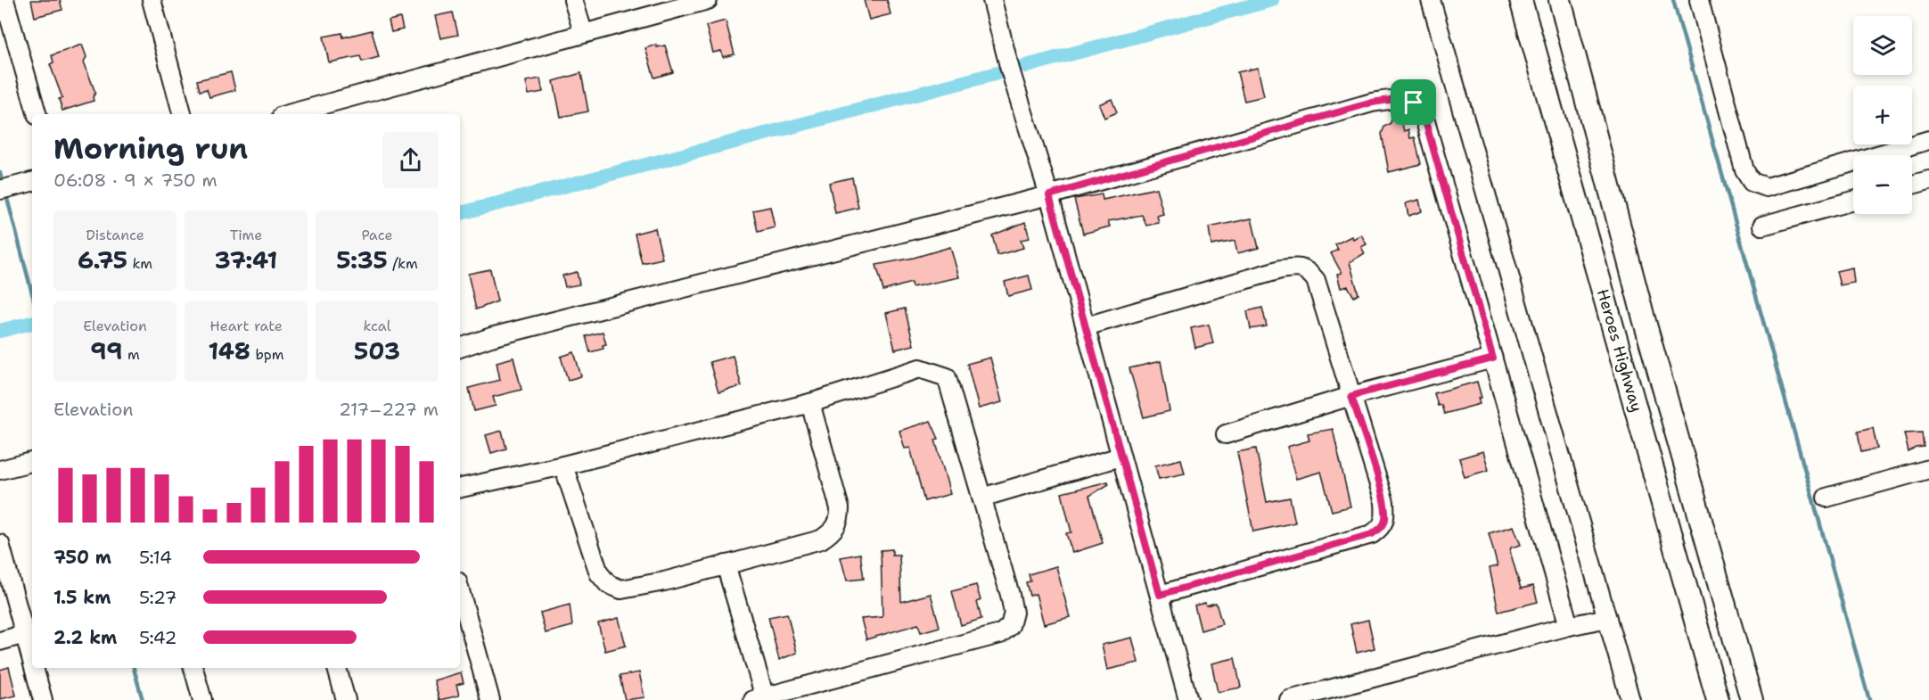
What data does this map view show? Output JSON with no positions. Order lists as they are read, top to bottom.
{
  "streets": {
    "main road": ["Heroes Highway"]
  },
  "page": {
    "map_buttons": ["+", "−"],
    "heading": ["Morning run", "06:08 · 9 × 750 m"],
    "stats": [
      ["Distance", "6.75 km"],
      ["Time", "37:41"],
      ["Pace", "5:35 /km"],
      ["Elevation", "99 m"],
      ["Heart rate", "148 bpm"],
      ["kcal", "503"]
    ],
    "chart": ["Elevation", "217–227 m"],
    "list": [
      {
        "name": "750 m",
        "note": "5:14"
      },
      {
        "name": "1.5 km",
        "note": "5:27"
      },
      {
        "name": "2.2 km",
        "note": "5:42"
      }
    ]
  }
}
